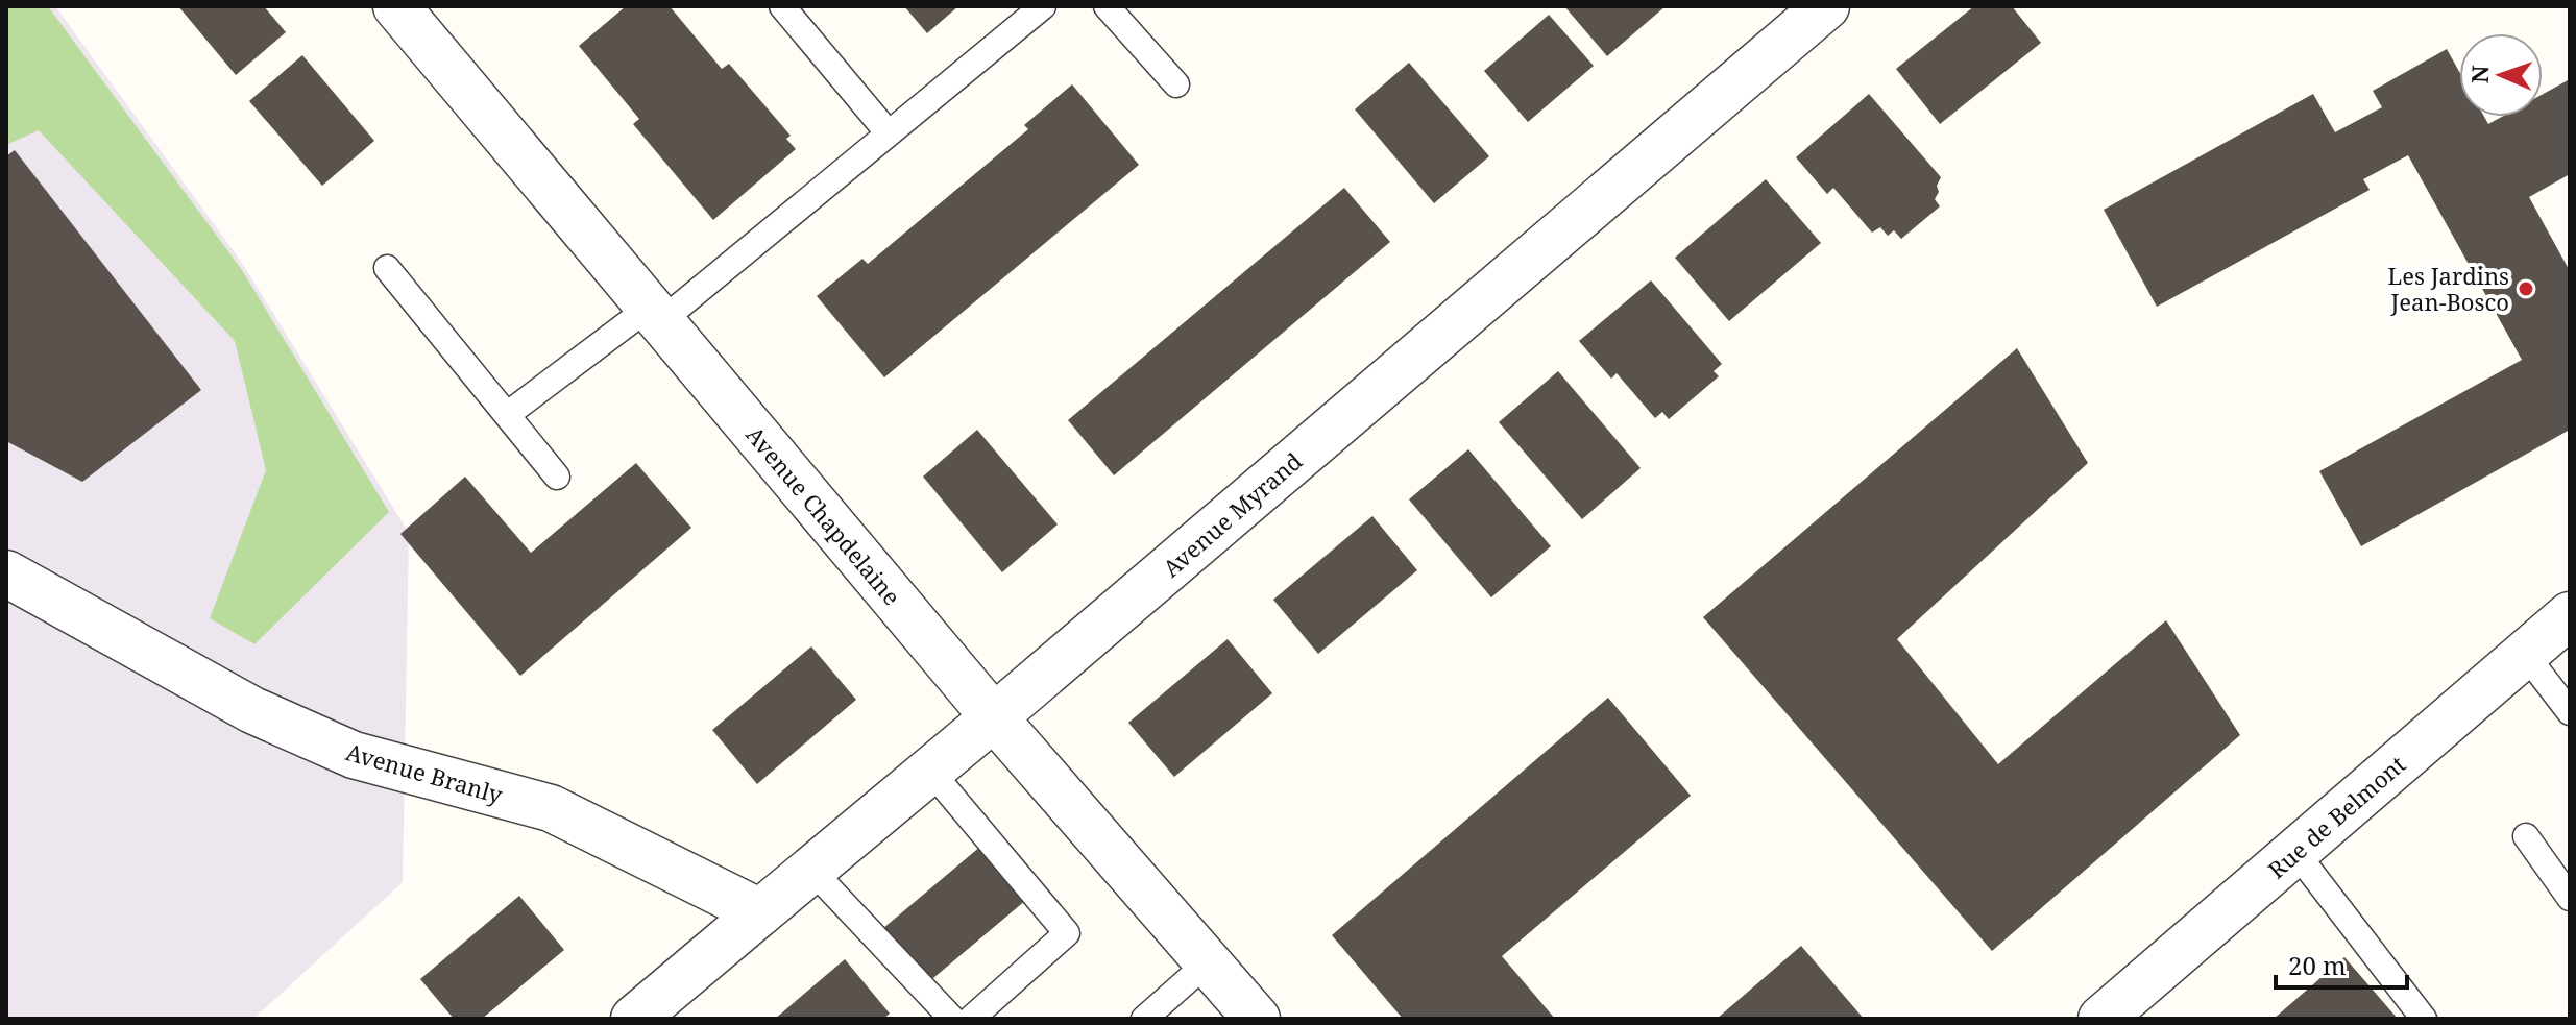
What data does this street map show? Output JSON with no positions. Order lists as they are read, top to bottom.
{
  "streets": {
    "street": [
      "Avenue Myrand",
      "Avenue Chapdelaine",
      "Avenue Branly",
      "Rue de Belmont"
    ]
  },
  "crossings": [
    ["Avenue Myrand", "Avenue Chapdelaine"],
    ["Avenue Myrand", "Avenue Branly"]
  ],
  "places": ["Les Jardins Jean-Bosco"],
  "scale_bar": "20 m",
  "north": "left"
}
